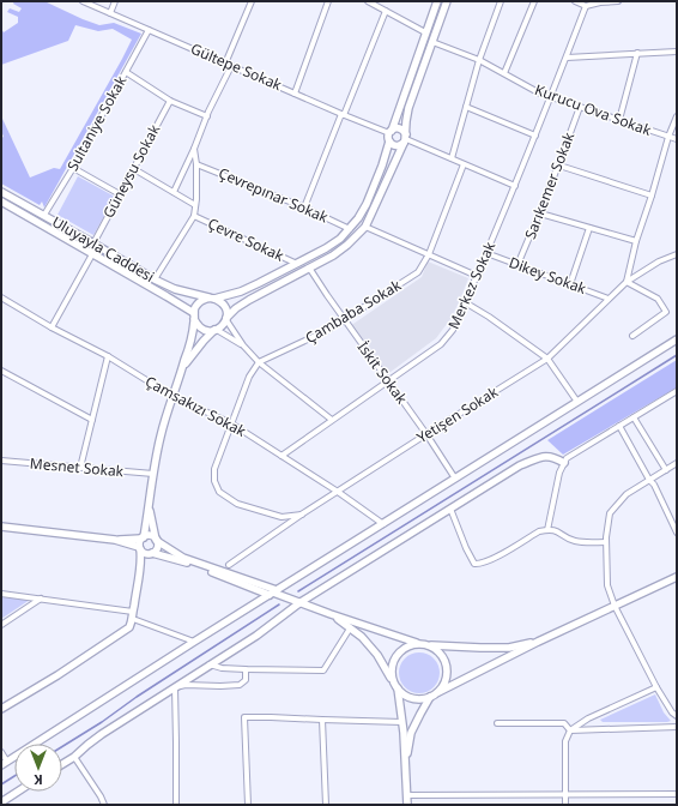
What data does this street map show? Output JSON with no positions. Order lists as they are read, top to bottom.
{
  "streets": {
    "street": [
      "Gültepe Sokak",
      "Kurucu Ova Sokak",
      "Sultaniye Sokak",
      "Güneysu Sokak",
      "Sarıkemer Sokak",
      "Çevrepınar Sokak",
      "Çevre Sokak",
      "Uluyayla Caddesi",
      "Dikey Sokak",
      "Merkez Sokak",
      "Çambaba Sokak",
      "İskit Sokak",
      "Çamsakızı Sokak",
      "Yetişen Sokak",
      "Mesnet Sokak"
    ]
  },
  "crossings": [
    ["Gültepe Sokak", "Sultaniye Sokak"],
    ["Kurucu Ova Sokak", "Sarıkemer Sokak"],
    ["Kurucu Ova Sokak", "Merkez Sokak"],
    ["Sultaniye Sokak", "Uluyayla Caddesi"],
    ["Güneysu Sokak", "Uluyayla Caddesi"],
    ["Sarıkemer Sokak", "Dikey Sokak"],
    ["Dikey Sokak", "Merkez Sokak"],
    ["Dikey Sokak", "Yetişen Sokak"],
    ["Merkez Sokak", "İskit Sokak"],
    ["Merkez Sokak", "Çamsakızı Sokak"],
    ["Çambaba Sokak", "İskit Sokak"],
    ["İskit Sokak", "Yetişen Sokak"],
    ["Çamsakızı Sokak", "Yetişen Sokak"]
  ],
  "north": "bottom"
}
